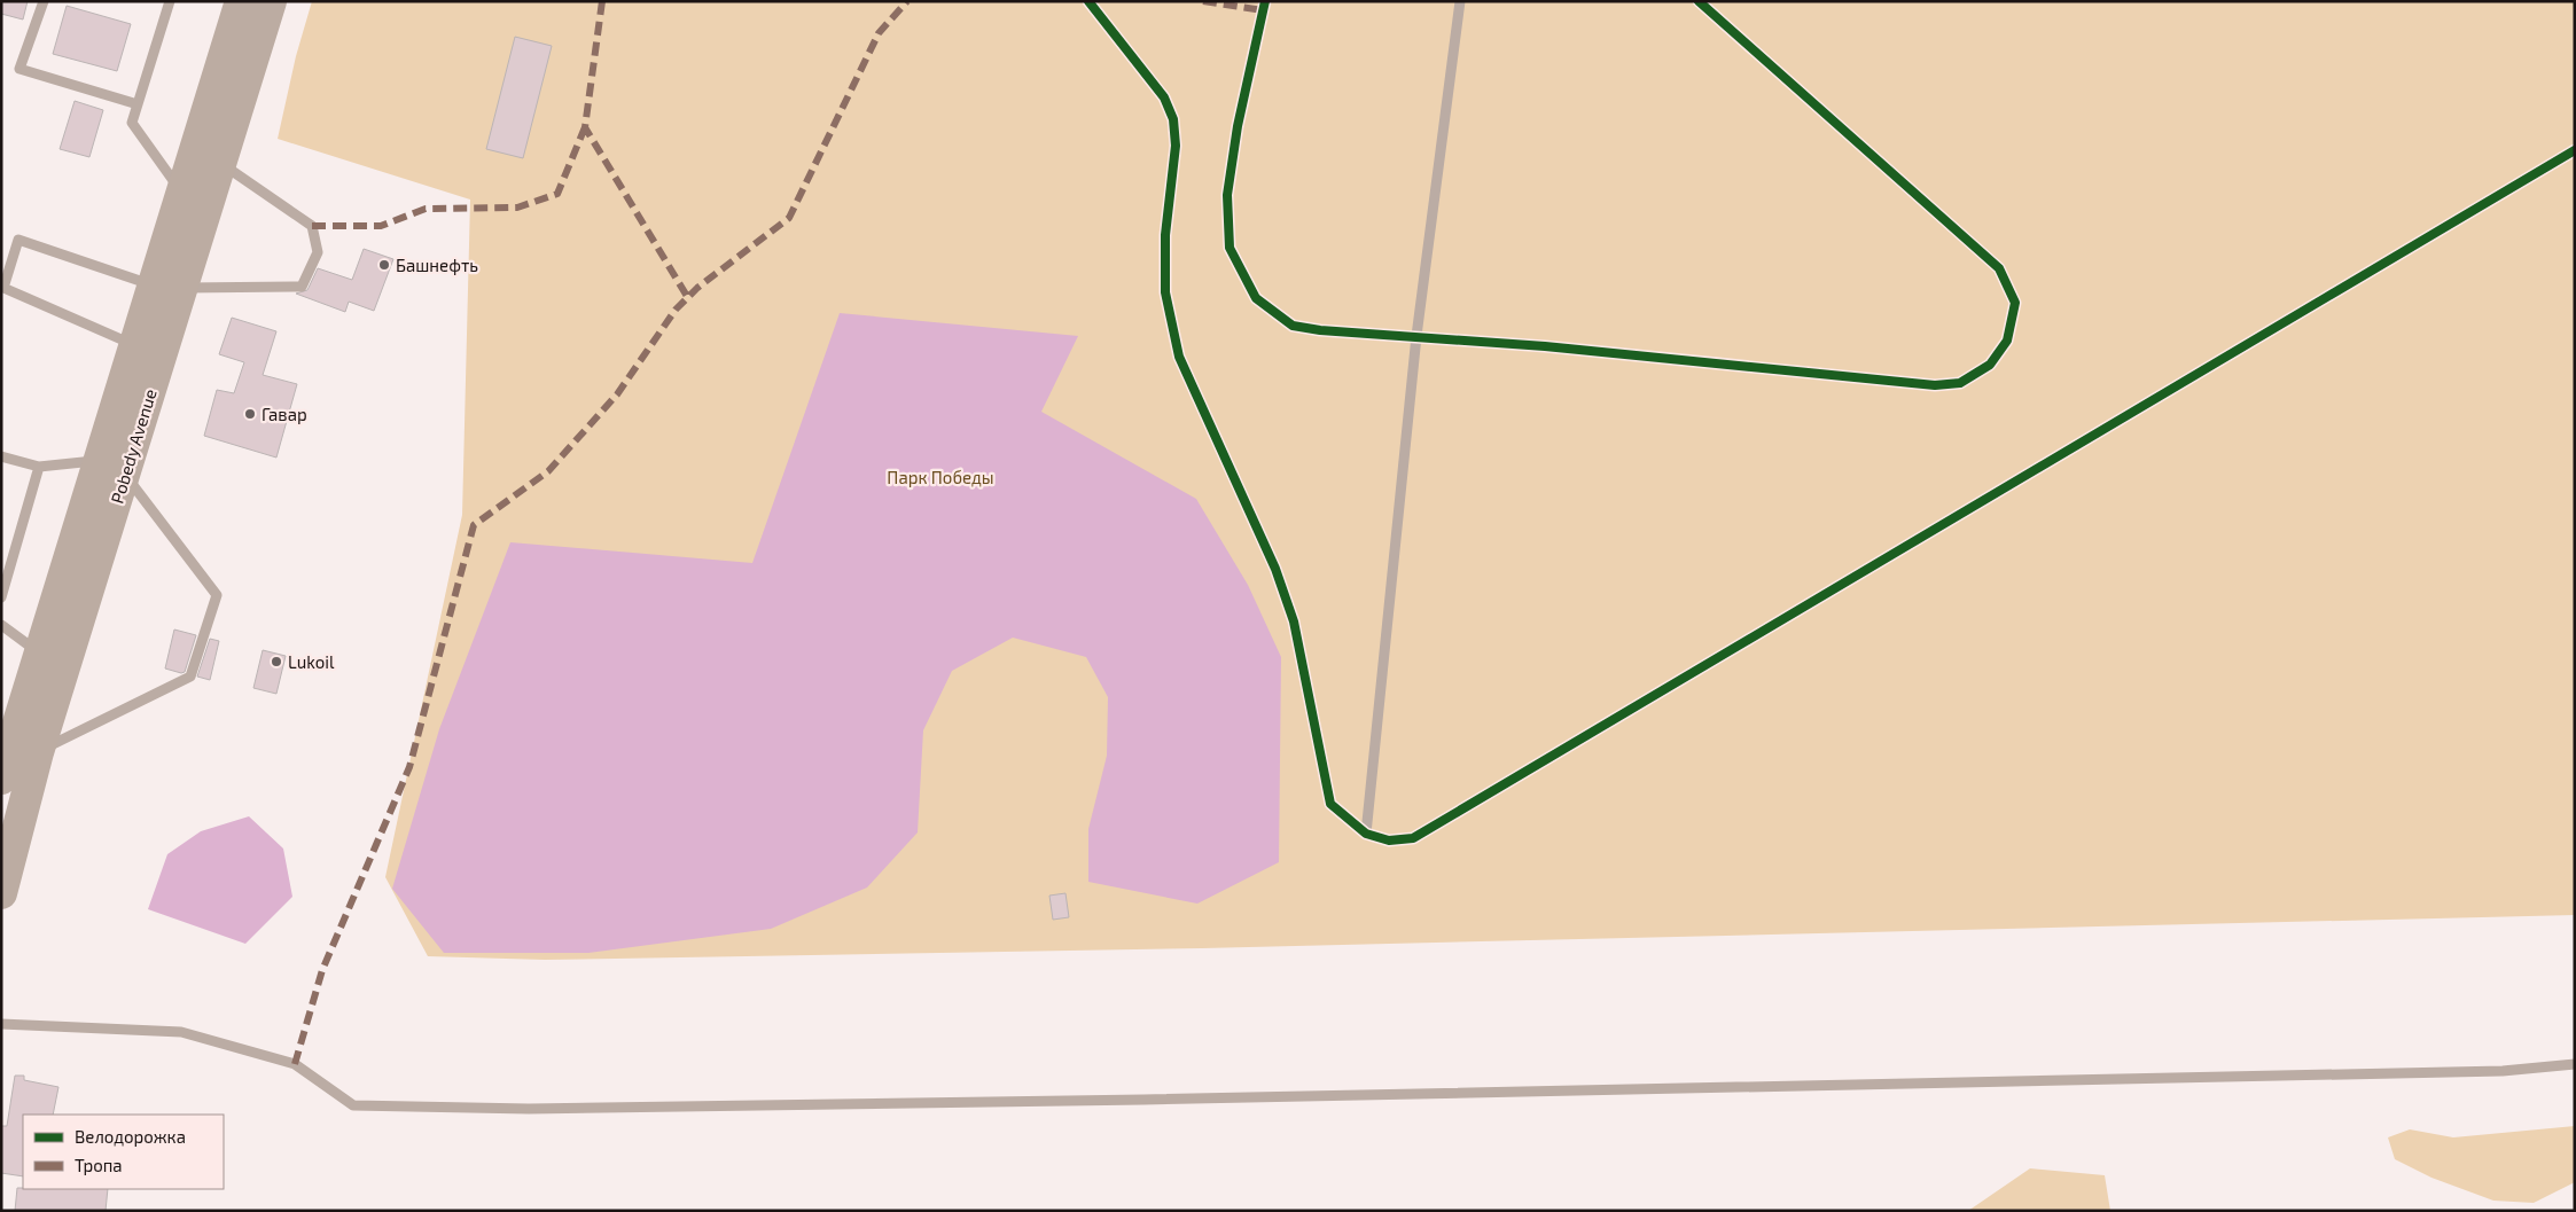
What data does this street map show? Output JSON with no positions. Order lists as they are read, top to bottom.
{
  "streets": {
    "main road": ["Pobedy Avenue"]
  },
  "parks": ["Парк Победы"],
  "places": ["Башнефть", "Гавар", "Lukoil"],
  "legend": ["Велодорожка", "Тропа"]
}
